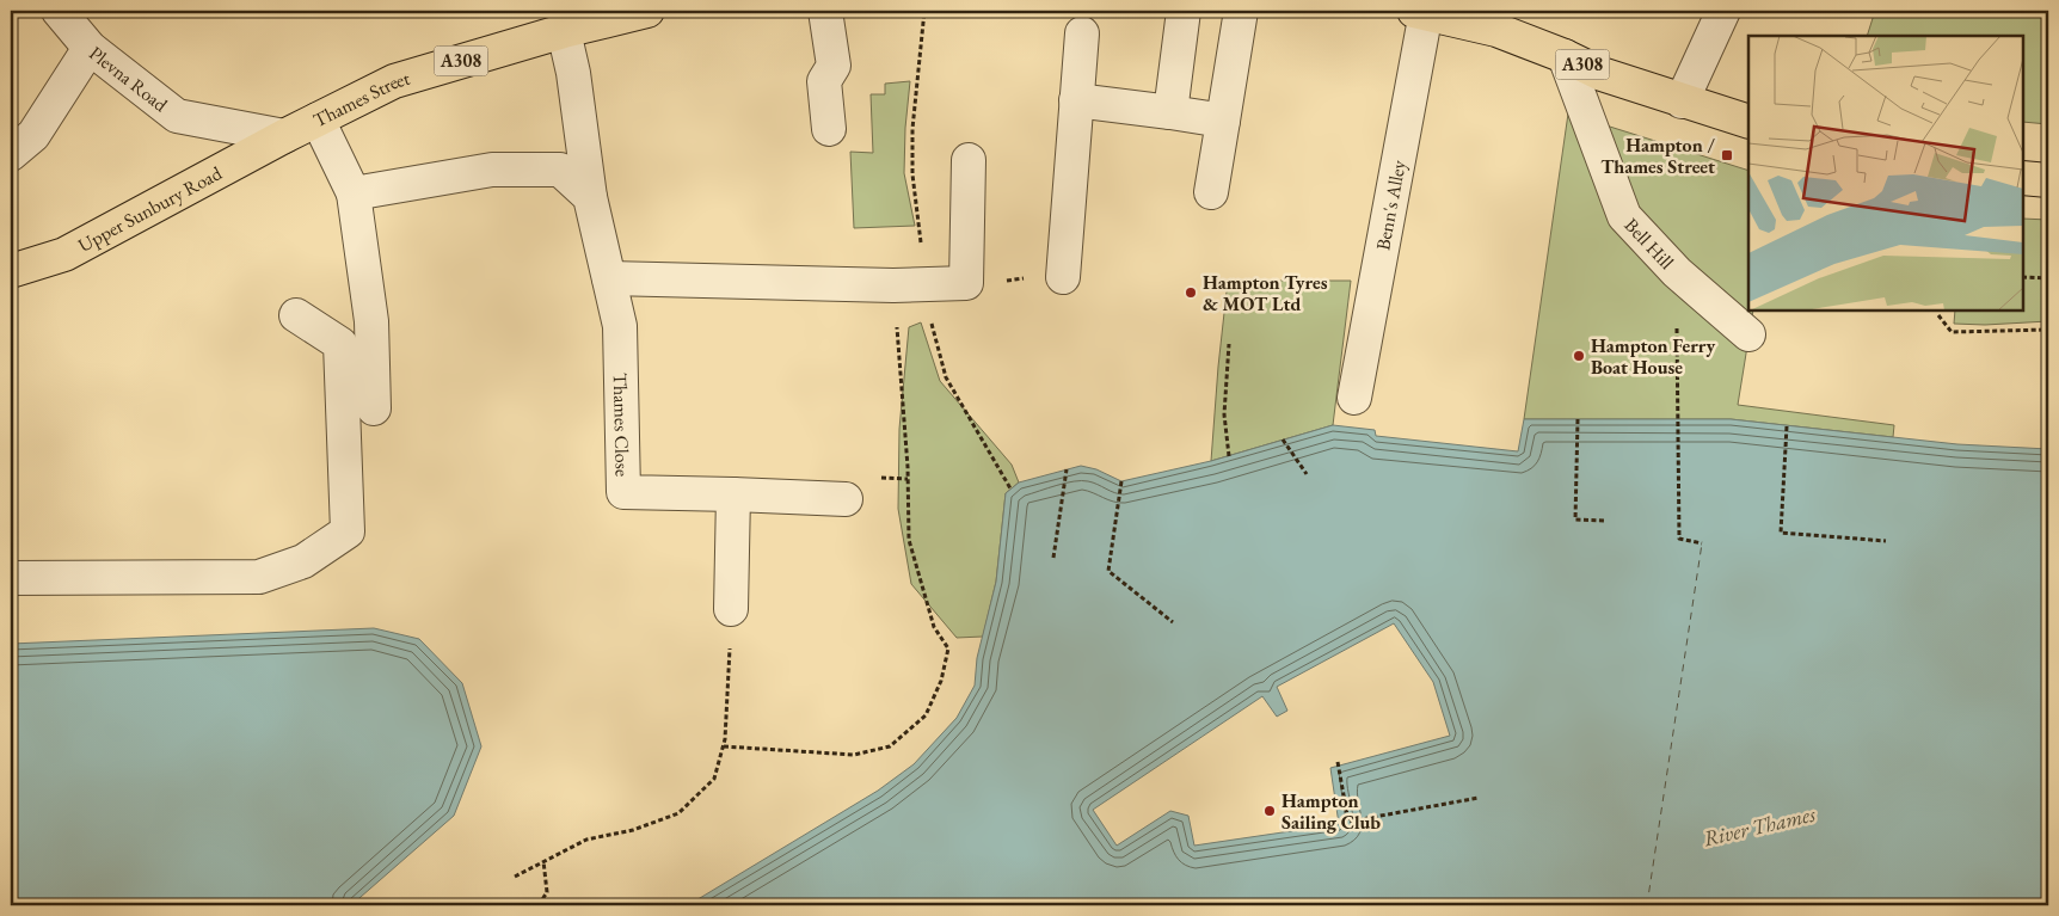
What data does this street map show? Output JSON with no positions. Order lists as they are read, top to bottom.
{
  "streets": {
    "highway": ["A308", "Thames Street", "Upper Sunbury Road"],
    "street": [
      "Plevna Road",
      "Benn's Alley",
      "Bell Hill",
      "Thames Close"
    ]
  },
  "crossings": [
    ["A308", "Benn's Alley"],
    ["A308", "Bell Hill"],
    ["Plevna Road", "Thames Street"],
    ["Plevna Road", "Upper Sunbury Road"],
    ["Thames Street", "Upper Sunbury Road"],
    ["Thames Street", "Thames Close"]
  ],
  "water": ["River Thames"],
  "places": {
    "transit": ["Hampton / Thames Street"],
    "other": ["Hampton Tyres & MOT Ltd", "Hampton Ferry Boat House", "Hampton Sailing Club"]
  }
}
